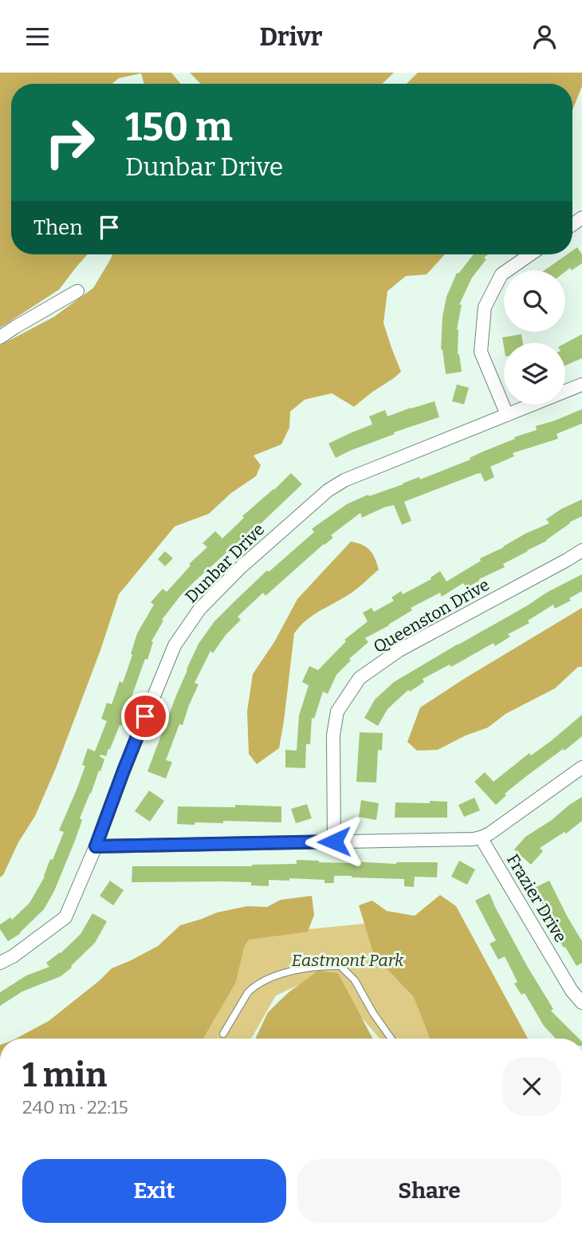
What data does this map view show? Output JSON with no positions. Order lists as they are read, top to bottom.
{
  "streets": {
    "street": ["Dunbar Drive", "Queenston Drive", "Frazier Drive"]
  },
  "parks": ["Eastmont Park"],
  "page": {
    "header": "Drivr",
    "turn": ["150 m", "Dunbar Drive"],
    "then": "Then",
    "heading": ["1 min", "240 m · 22:15"],
    "buttons": ["Exit", "Share"]
  }
}
